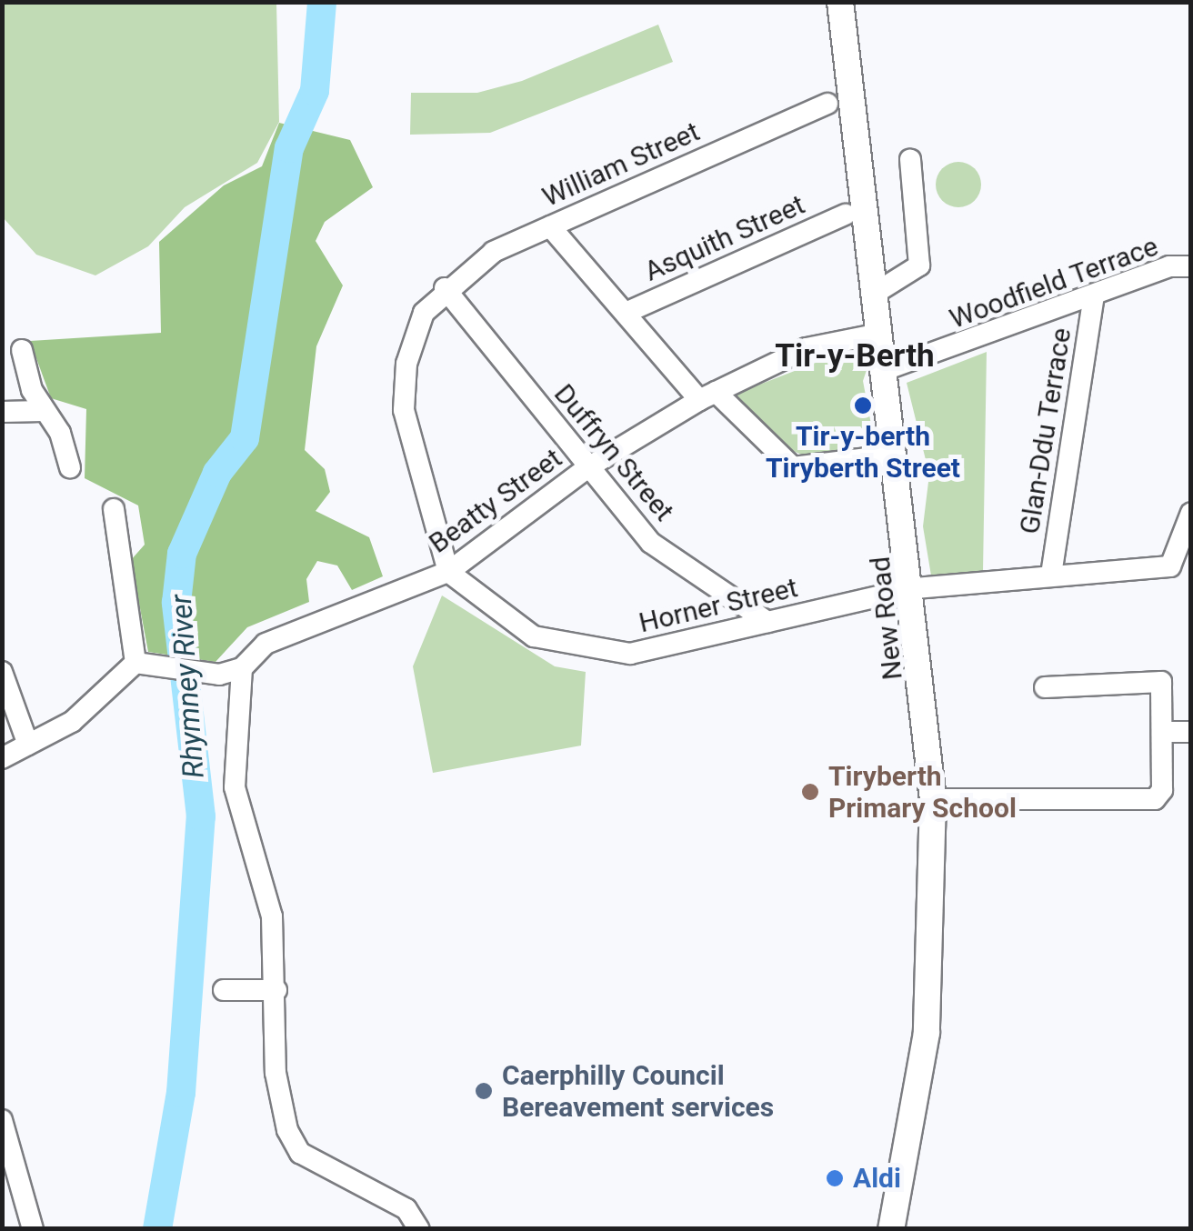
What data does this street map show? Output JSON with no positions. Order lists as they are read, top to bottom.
{
  "streets": {
    "main road": ["New Road"],
    "street": [
      "William Street",
      "Asquith Street",
      "Woodfield Terrace",
      "Glan-Ddu Terrace",
      "Duffryn Street",
      "Beatty Street",
      "Horner Street"
    ]
  },
  "crossings": [
    ["William Street", "Duffryn Street"],
    ["Woodfield Terrace", "Glan-Ddu Terrace"],
    ["Woodfield Terrace", "New Road"],
    ["Duffryn Street", "Beatty Street"],
    ["Duffryn Street", "Horner Street"],
    ["Beatty Street", "Horner Street"],
    ["Beatty Street", "New Road"],
    ["Horner Street", "New Road"]
  ],
  "districts": ["Tir-y-Berth"],
  "water": ["Rhymney River"],
  "places": [
    "Tir-y-berth Tiryberth Street",
    "Tiryberth Primary School",
    "Caerphilly Council Bereavement services",
    "Aldi"
  ]
}
